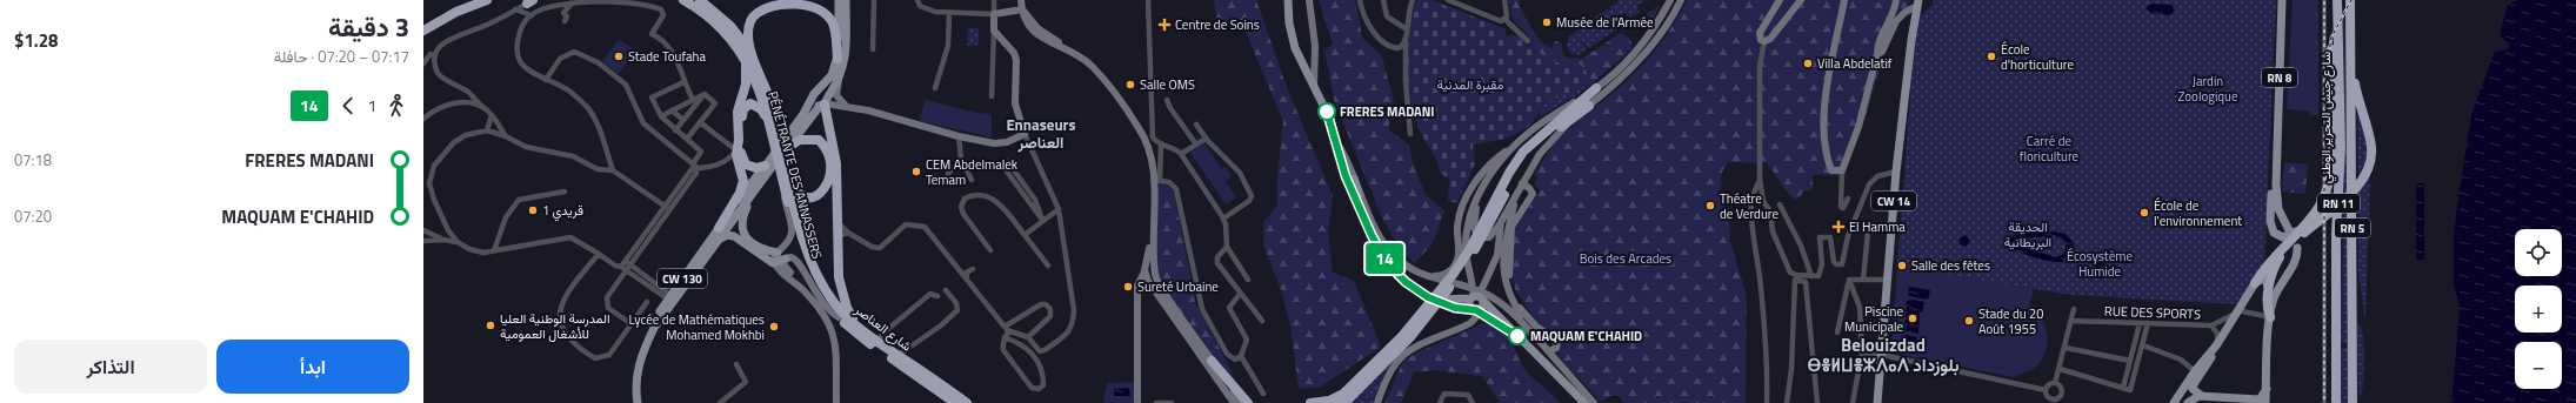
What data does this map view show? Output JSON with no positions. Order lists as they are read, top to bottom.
{
  "streets": {
    "highway": [
      "شارع جيش التحرير الوطني",
      "PÉNÉTRANTE DES ANNASSERS",
      "RN 11",
      "RN 5",
      "شارع العناصر"
    ],
    "main road": ["RN 8", "CW 14", "CW 130"],
    "street": ["RUE DES SPORTS"]
  },
  "crossings": [
    ["PÉNÉTRANTE DES ANNASSERS", "شارع العناصر"],
    ["CW 130", "شارع العناصر"]
  ],
  "districts": ["Ennaseurs العناصر", "Belouizdad ⴱⴻⵍⵡⴻⵣⴷⴰⴷ بلوزداد"],
  "parks": [
    "Jardin Zoologique",
    "مقبرة المدنية",
    "Carré de floriculture",
    "الحديقة البريطانية",
    "Écosystème Humide",
    "Bois des Arcades"
  ],
  "places": {
    "other": [
      "Musée de l'Armée",
      "Stade Toufaha",
      "École d'horticulture",
      "Villa Abdelatif",
      "Salle OMS",
      "FRERES MADANI",
      "CEM Abdelmalek Temam",
      "Théatre de Verdure",
      "قريدي 1",
      "École de l'environnement",
      "Salle des fêtes",
      "Sureté Urbaine",
      "Piscine Municipale",
      "Stade du 20 Août 1955",
      "المدرسة الوطنية العليا للأشغال العمومية",
      "Lycée de Mathématiques Mohamed Mokhbi",
      "MAQUAM E'CHAHID"
    ],
    "health": ["Centre de Soins", "El Hamma"]
  },
  "lines": ["bus line 14"],
  "page": {
    "on_map": "14",
    "heading": ["3 دقيقة", "07:17 – 07:20 · حافلة", "$1.28"],
    "legs": ["1", "14"],
    "list": [
      {
        "name": "FRERES MADANI",
        "value": "07:18"
      },
      {
        "name": "MAQUAM E'CHAHID",
        "value": "07:20"
      }
    ],
    "map_buttons": ["+", "−"],
    "buttons": ["ابدأ", "التذاكر"]
  }
}
